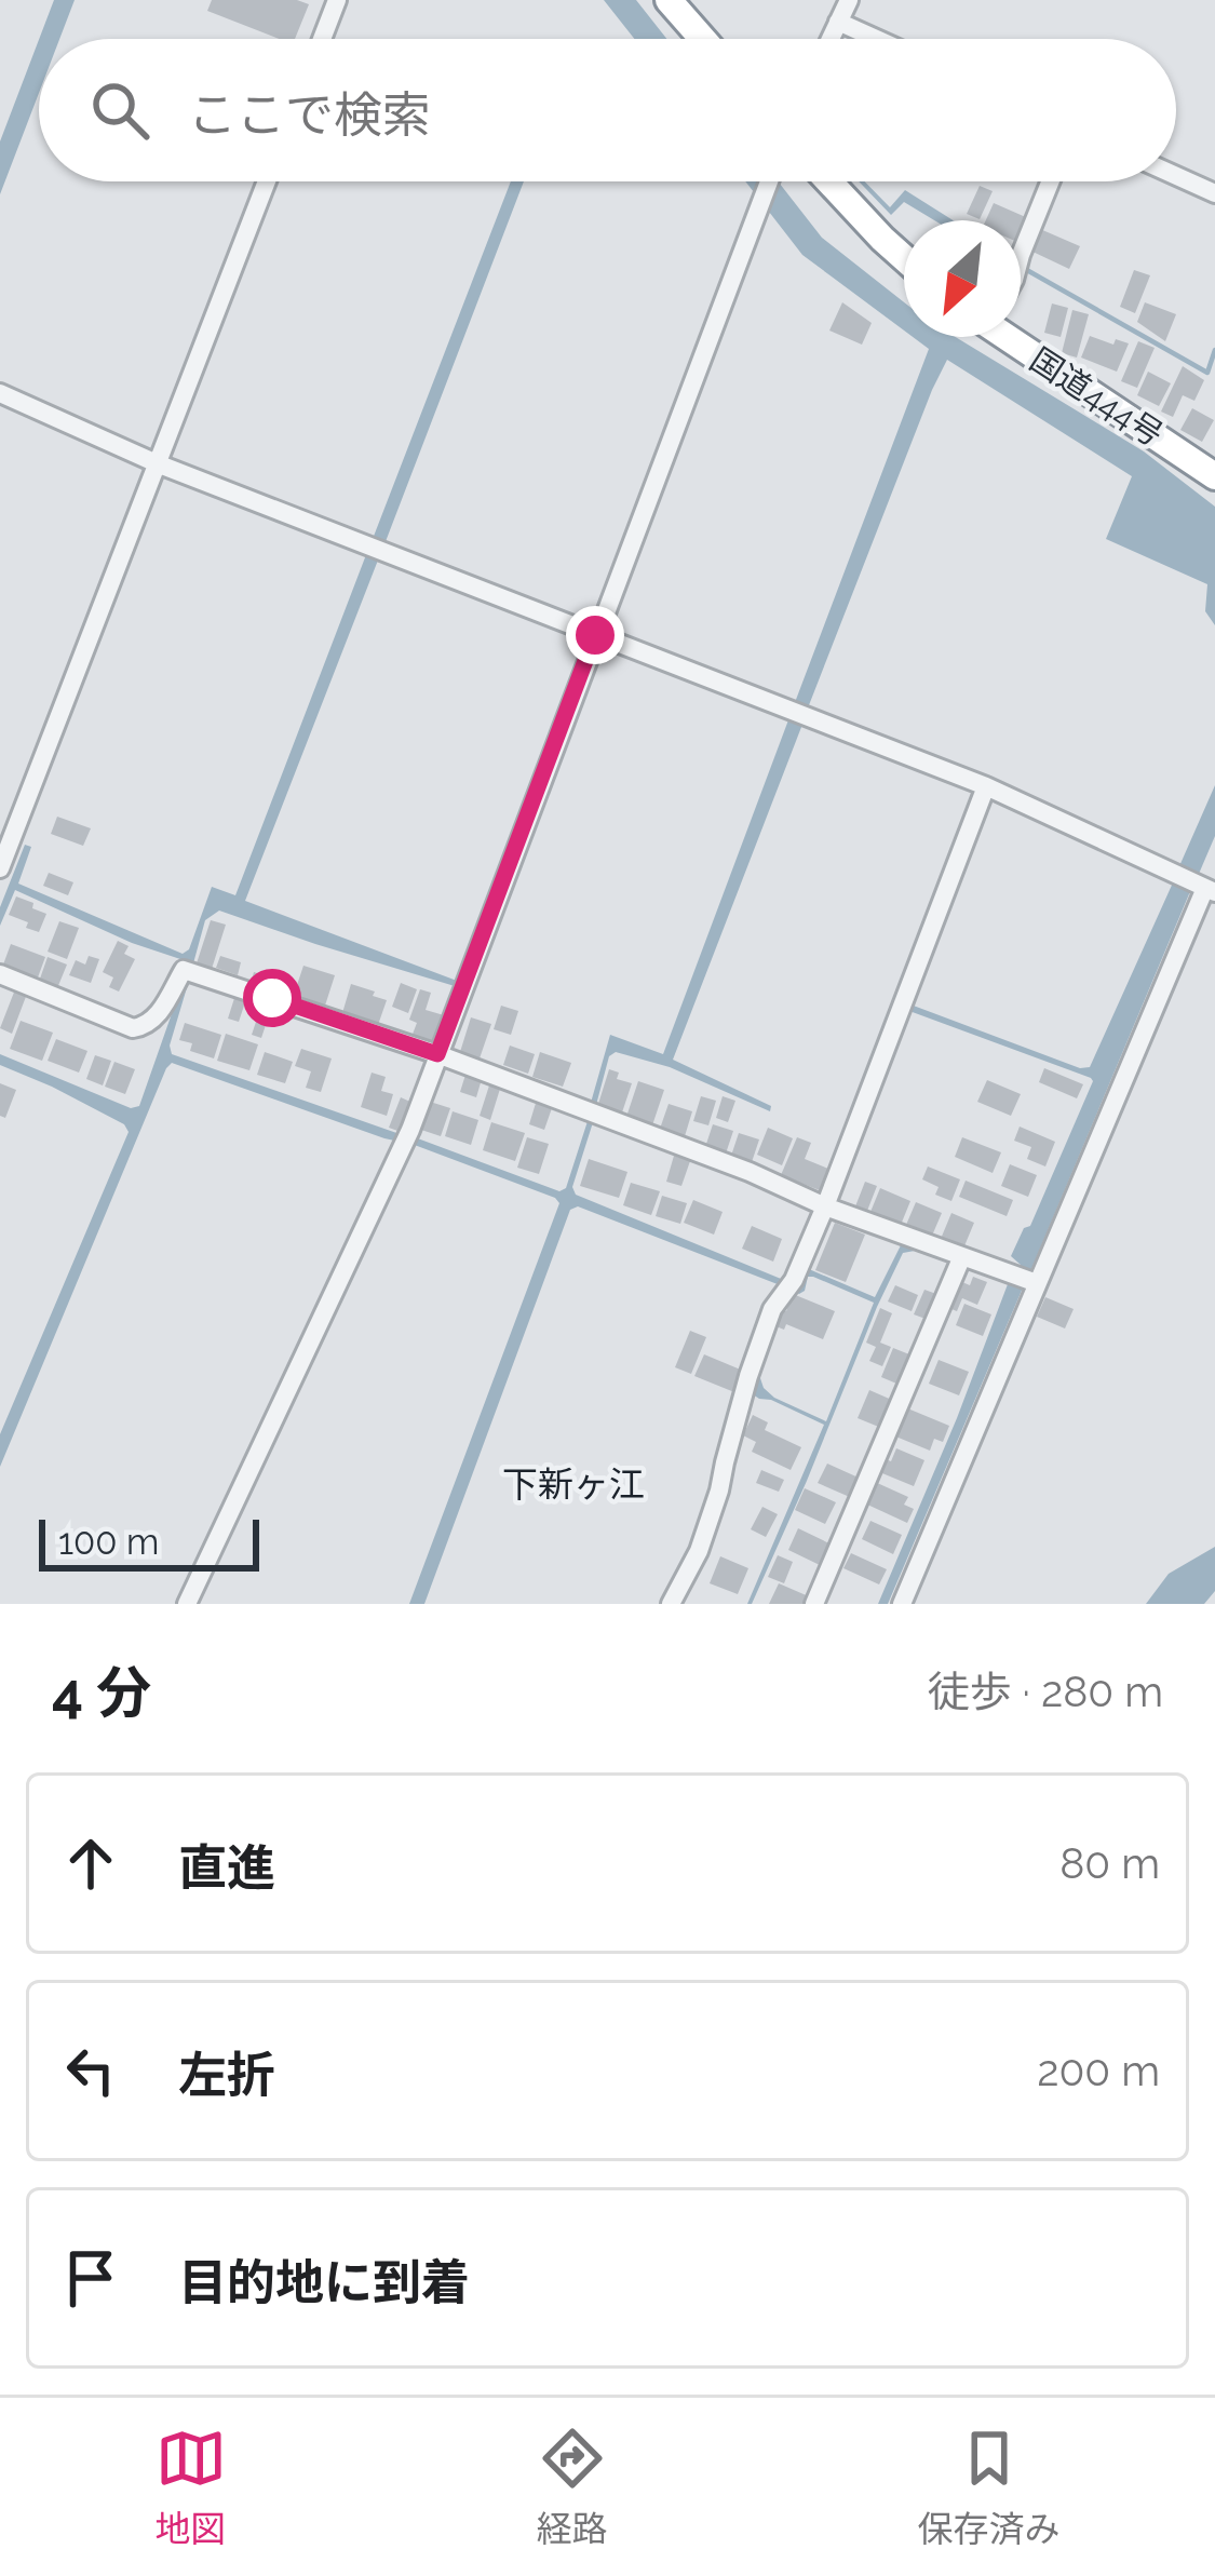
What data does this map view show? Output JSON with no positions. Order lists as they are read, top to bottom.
{
  "streets": {
    "highway": ["国道444号"]
  },
  "districts": ["下新ヶ江"],
  "scale_bar": "100 m",
  "north": "bottom left",
  "page": {
    "search": "ここで検索",
    "scale": "100 m",
    "heading": ["4 分", "徒歩 · 280 m"],
    "list": [
      ["直進", "80 m"],
      ["左折", "200 m"],
      "目的地に到着"
    ],
    "nav": ["地図", "経路", "保存済み"]
  }
}
